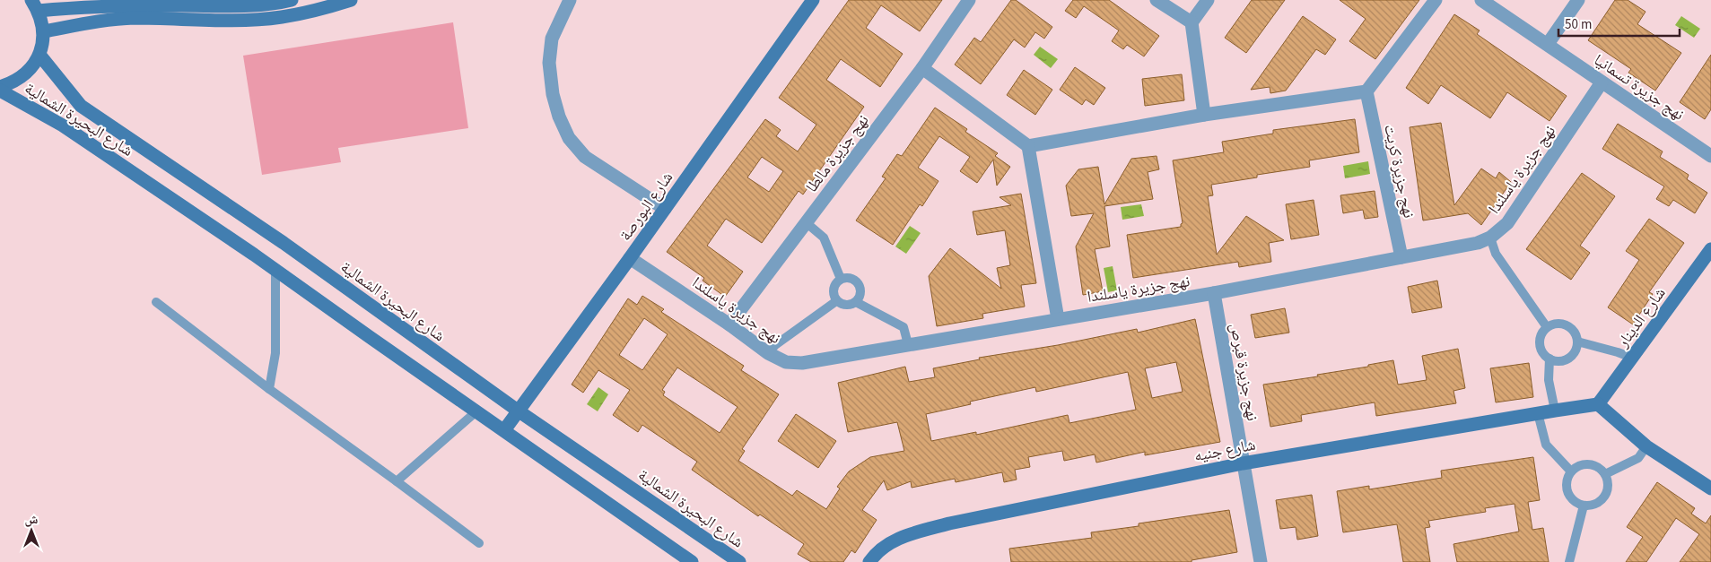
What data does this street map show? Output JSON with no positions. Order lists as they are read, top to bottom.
{
  "streets": {
    "main road": [
      "شارع البحيرة الشمالية",
      "شارع البورصة",
      "شارع الدينار",
      "شارع جنيه"
    ],
    "street": [
      "نهج جزيرة تسمانيا",
      "نهج جزيرة مالطا",
      "نهج جزيرة ياسلندا",
      "نهج جزيرة كريت",
      "نهج جزيرة قبرص"
    ]
  },
  "crossings": [
    ["نهج جزيرة تسمانيا", "نهج جزيرة ياسلندا"],
    ["شارع البحيرة الشمالية", "شارع البورصة"],
    ["نهج جزيرة مالطا", "نهج جزيرة ياسلندا"],
    ["نهج جزيرة ياسلندا", "نهج جزيرة كريت"],
    ["نهج جزيرة ياسلندا", "شارع البورصة"],
    ["نهج جزيرة ياسلندا", "نهج جزيرة قبرص"],
    ["شارع الدينار", "شارع جنيه"],
    ["نهج جزيرة قبرص", "شارع جنيه"]
  ],
  "scale_bar": "50 m",
  "north": "top"
}
